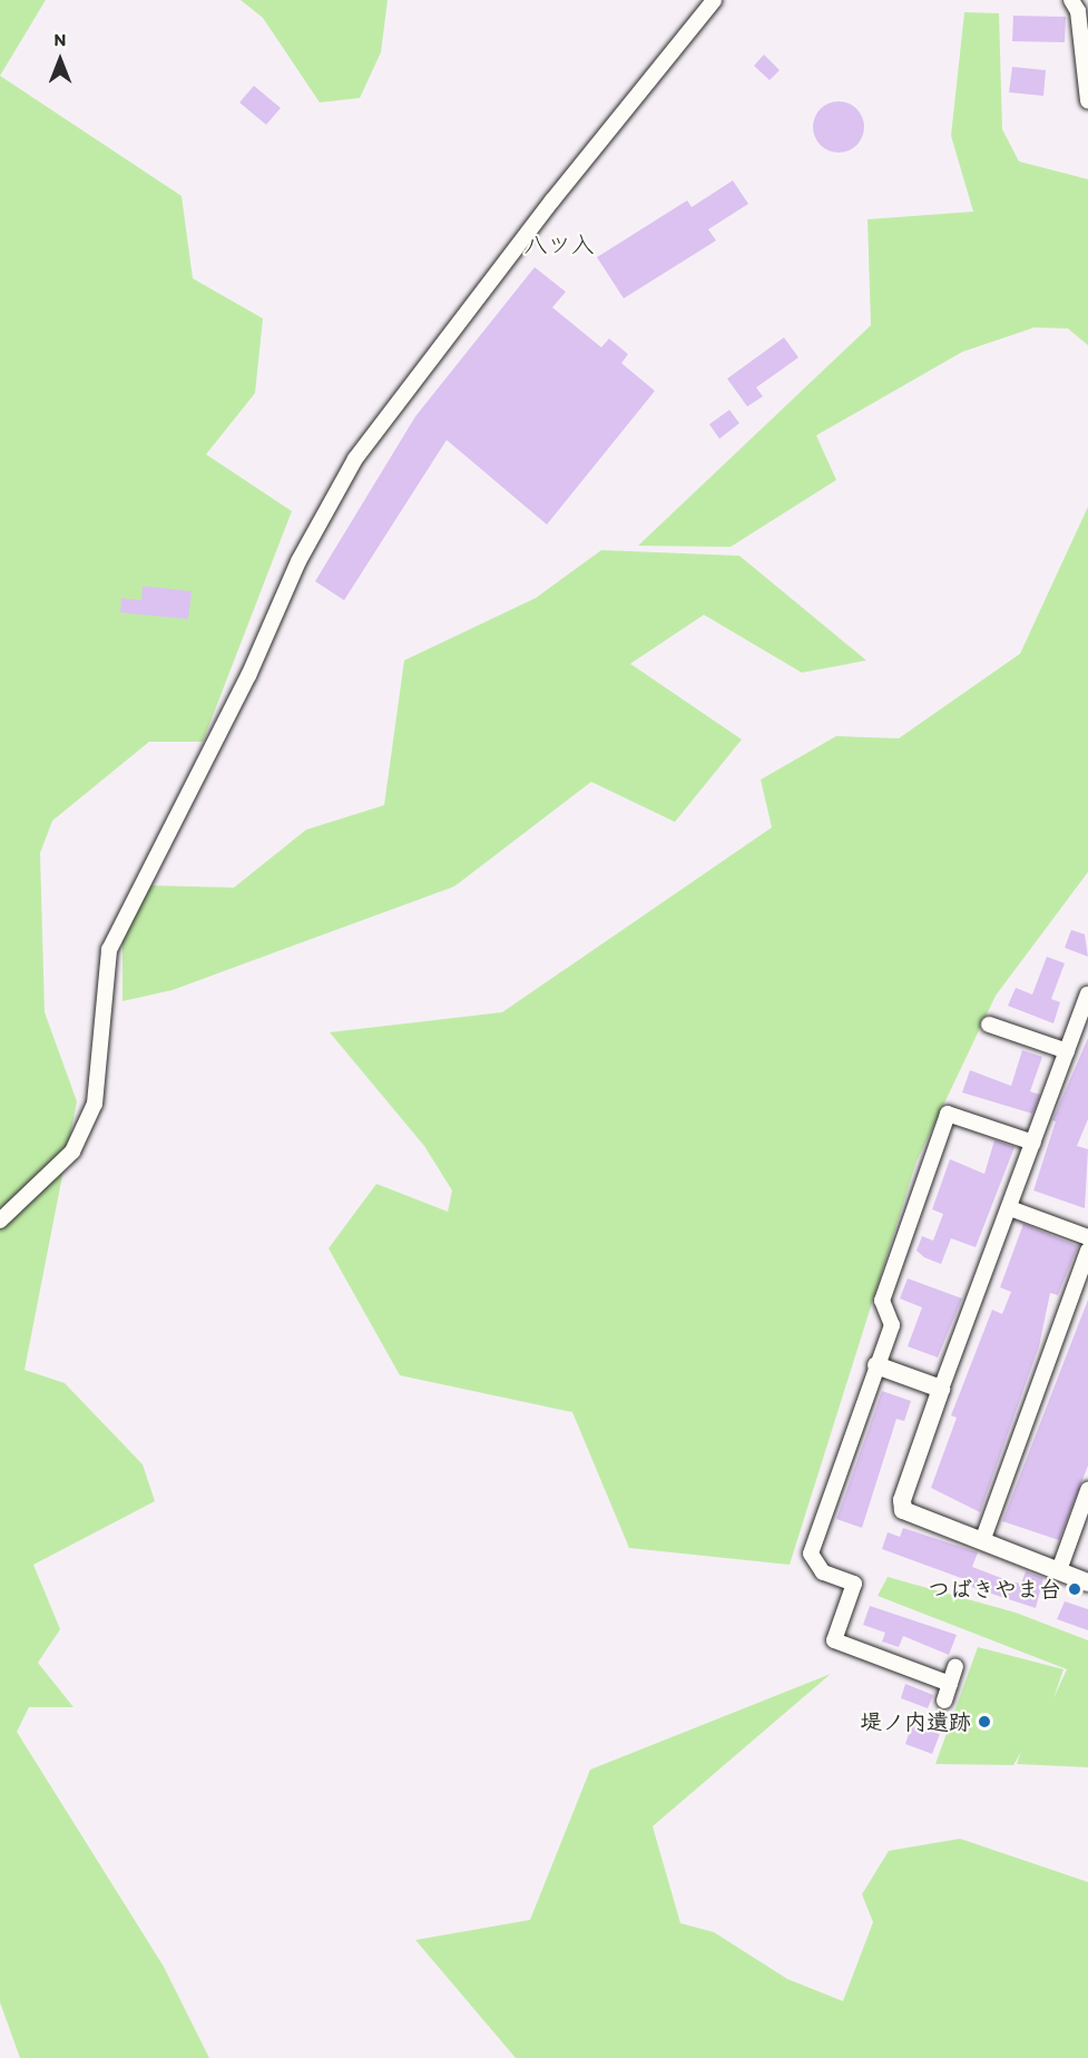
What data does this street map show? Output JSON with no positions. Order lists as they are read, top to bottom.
{
  "districts": ["八ツ入"],
  "places": ["つばきやま台", "堤ノ内遺跡"],
  "north": "top"
}
